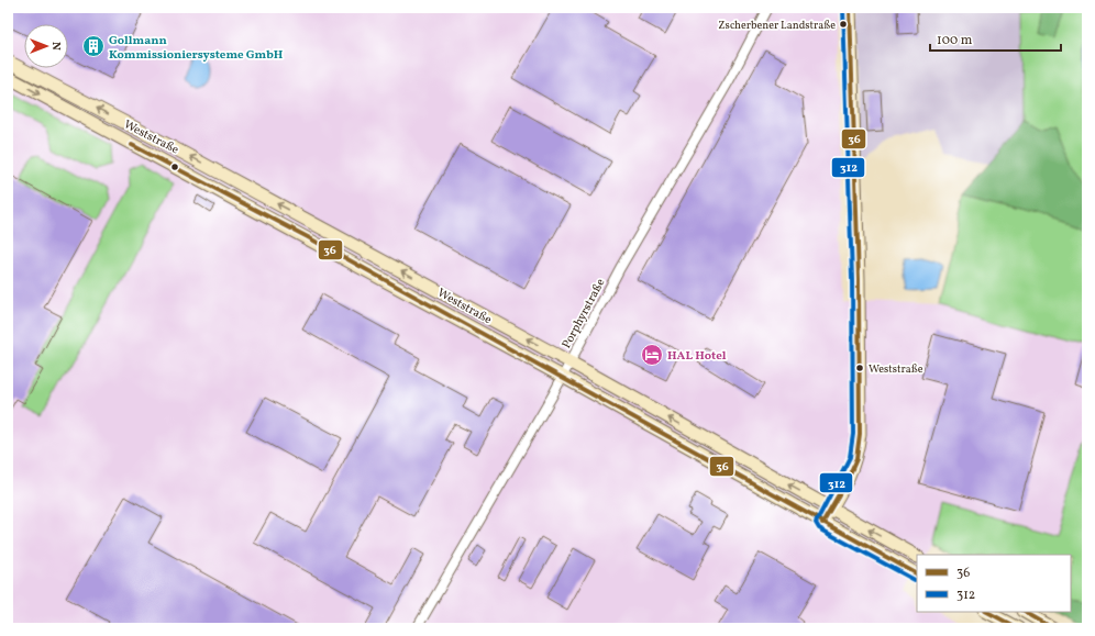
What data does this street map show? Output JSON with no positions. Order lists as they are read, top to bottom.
{
  "streets": {
    "main road": ["Weststraße"],
    "street": ["Porphyrstraße"]
  },
  "crossings": [
    ["Weststraße", "Porphyrstraße"]
  ],
  "places": {
    "other": ["Zscherbener Landstraße", "Weststraße"],
    "building": ["Gollmann Kommissioniersysteme GmbH"],
    "hotel": ["HAL Hotel"]
  },
  "lines": ["transit line 36", "transit line 312"],
  "legend": ["36", "312"],
  "scale_bar": "100 m",
  "north": "right"
}
